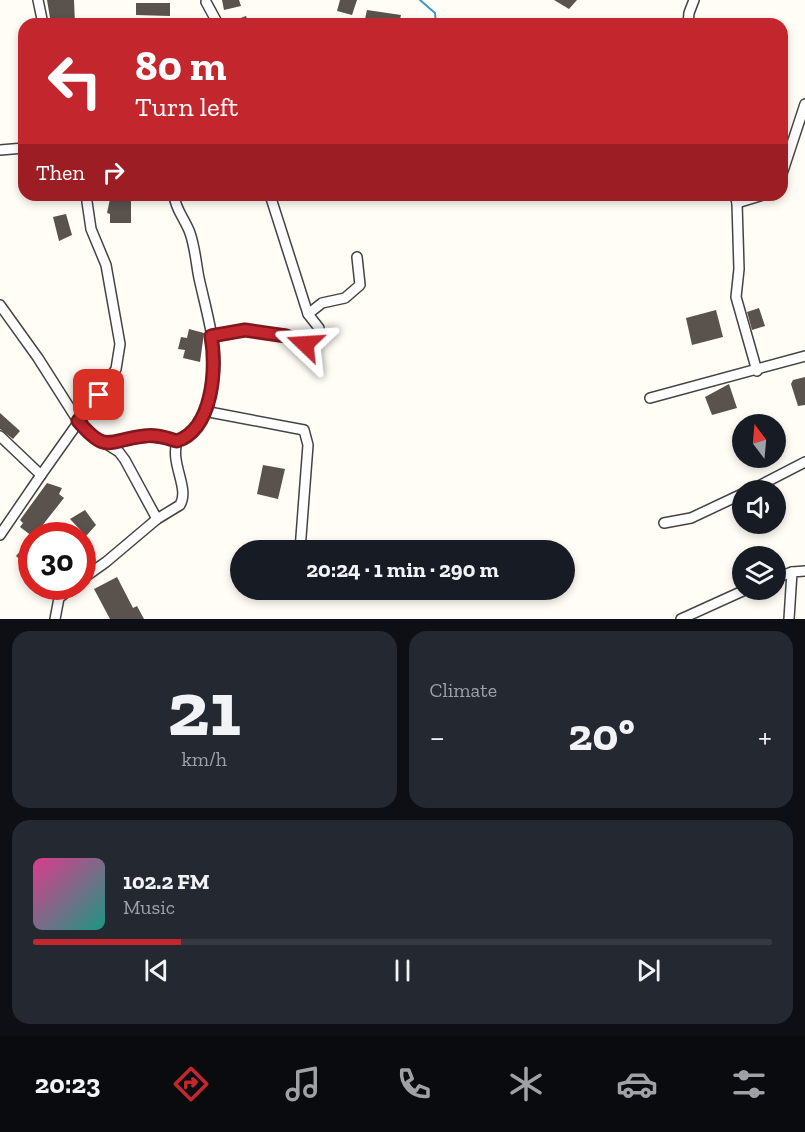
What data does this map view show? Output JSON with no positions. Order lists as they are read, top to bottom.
{
  "north": "top",
  "page": {
    "turn": ["80 m", "Turn left"],
    "then": "Then",
    "limit": "30",
    "trip": "20:24 · 1 min · 290 m",
    "tile": [
      ["21", "km/h"],
      "Climate"
    ],
    "heat": ["−", "20°", "+"],
    "song": ["102.2 FM", "Music"],
    "tabs": "20:23"
  }
}
